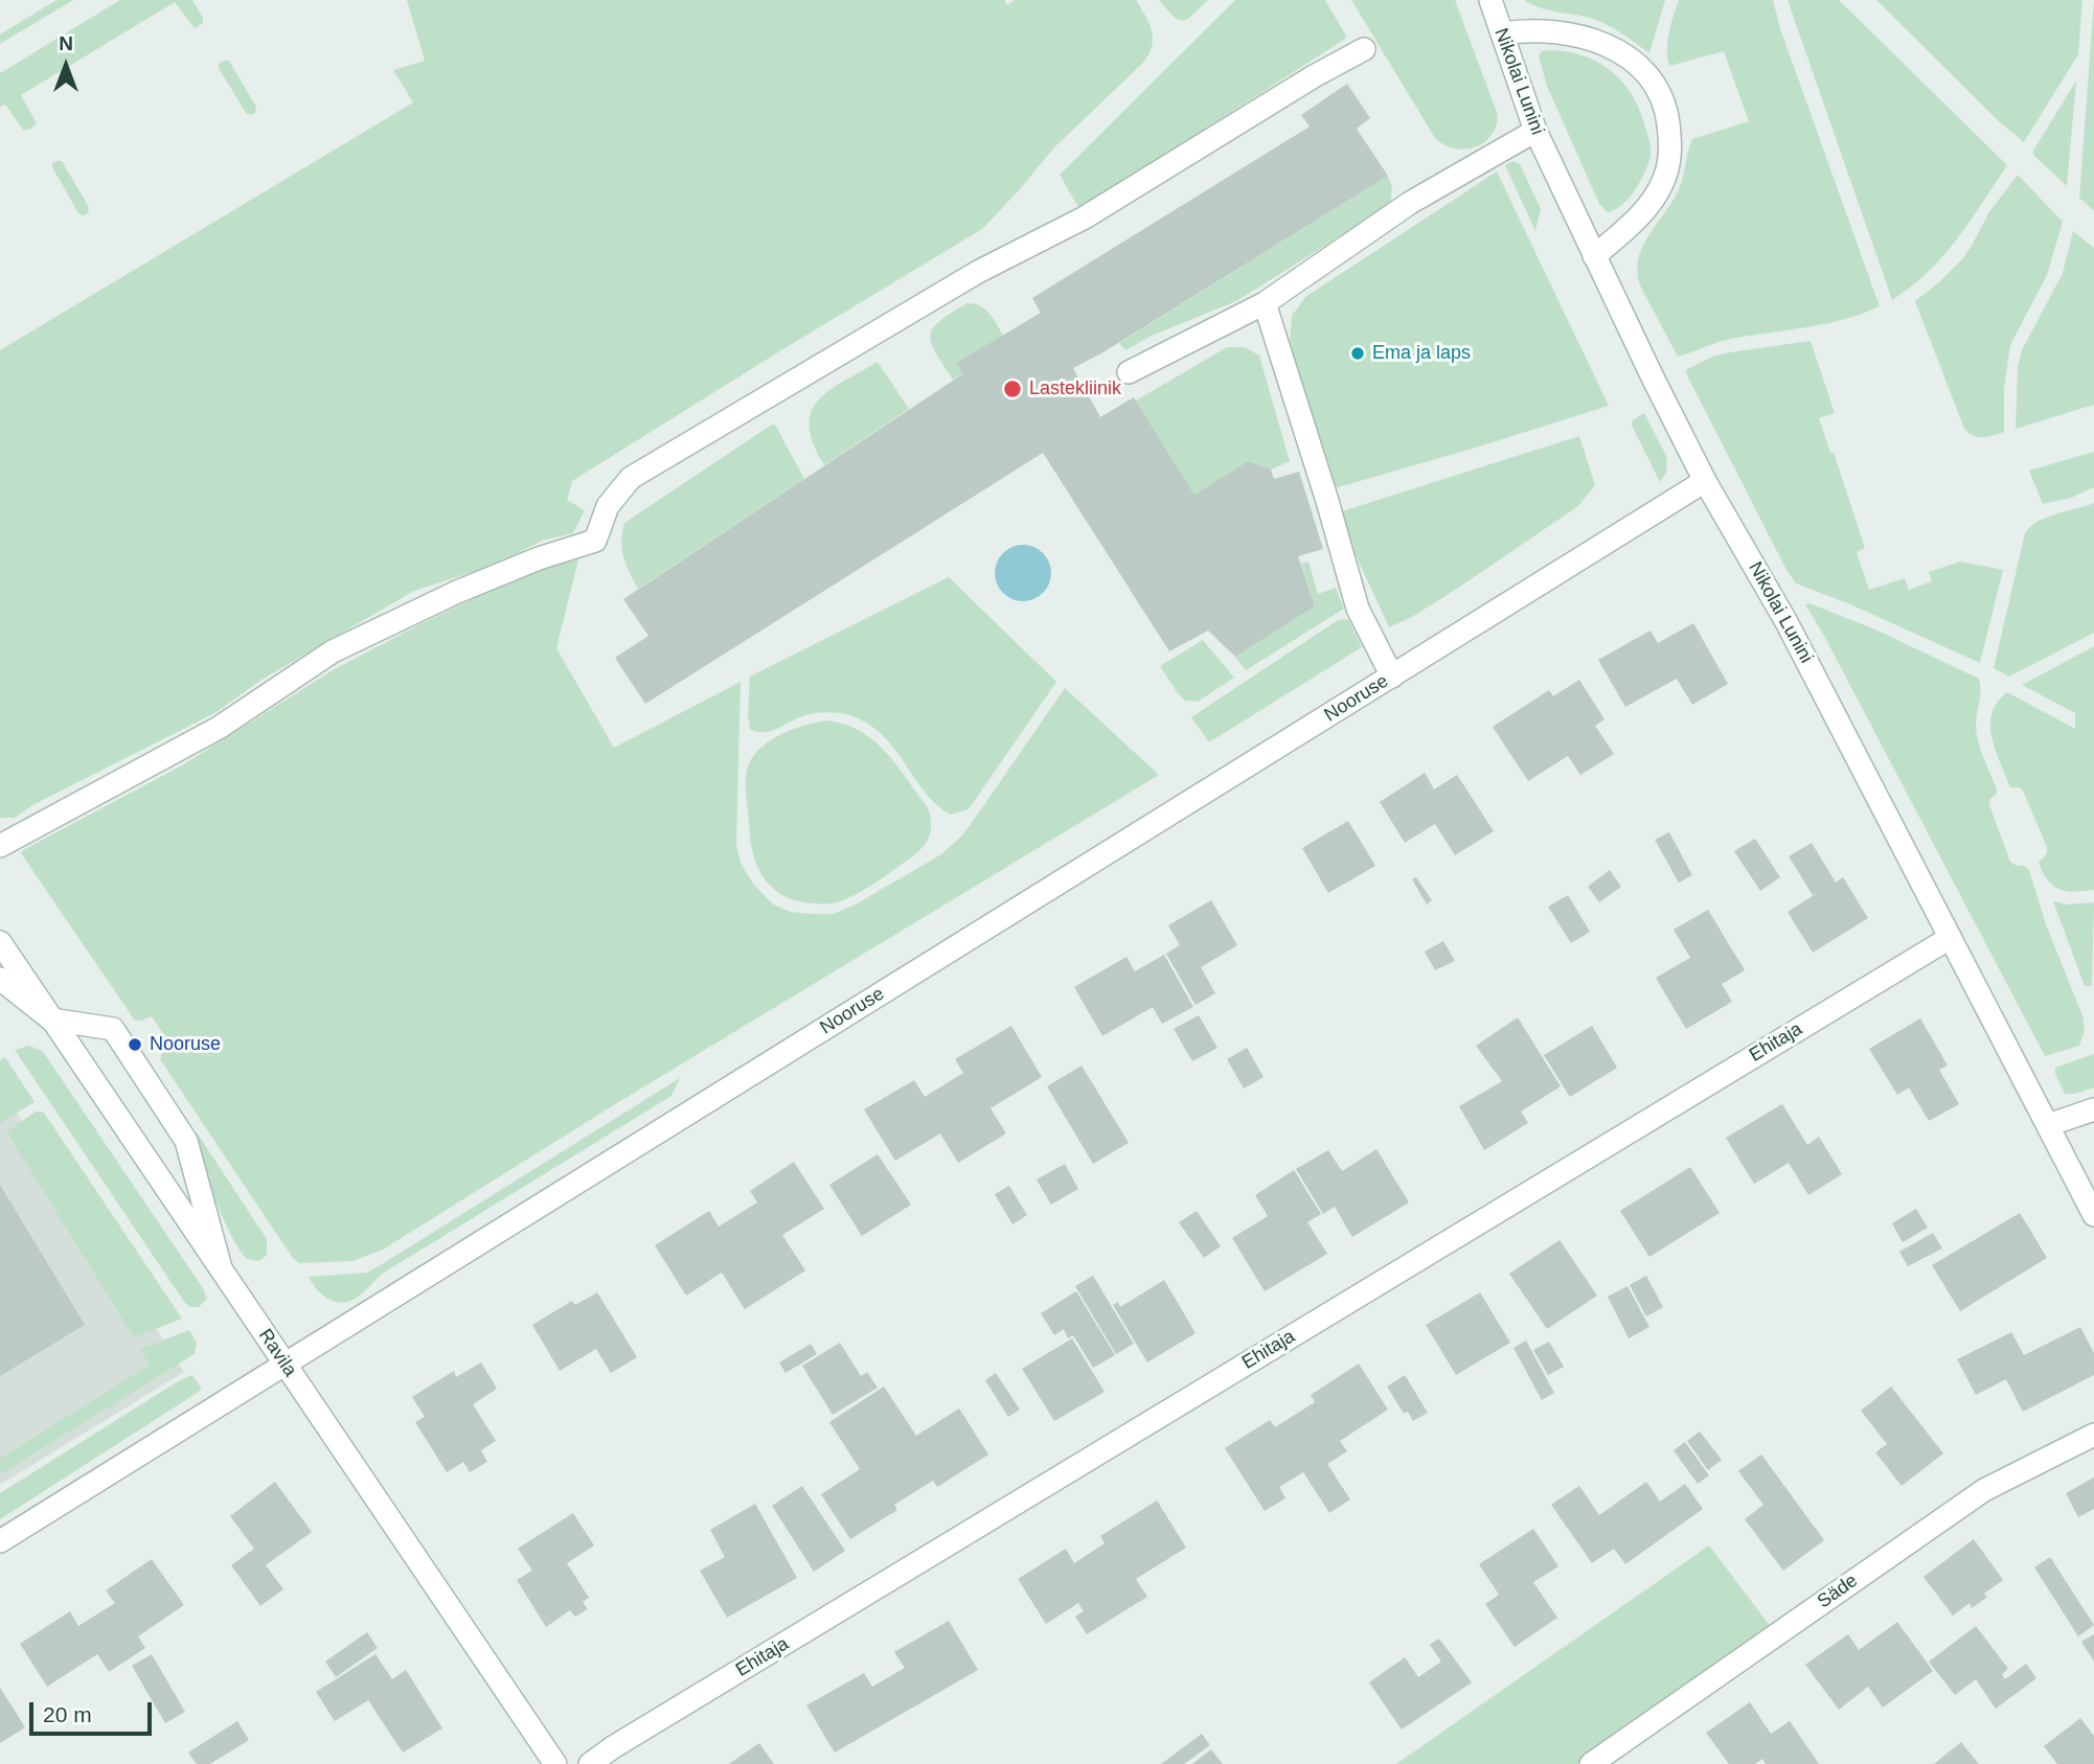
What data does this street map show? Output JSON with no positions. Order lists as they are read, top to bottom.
{
  "streets": {
    "street": [
      "Nikolai Lunini",
      "Nooruse",
      "Ehitaja",
      "Ravila",
      "Säde"
    ]
  },
  "crossings": [
    ["Nikolai Lunini", "Nooruse"],
    ["Nikolai Lunini", "Ehitaja"],
    ["Nooruse", "Ravila"]
  ],
  "places": ["Ema ja laps", "Lastekliinik", "Nooruse"],
  "scale_bar": "20 m",
  "north": "top"
}
